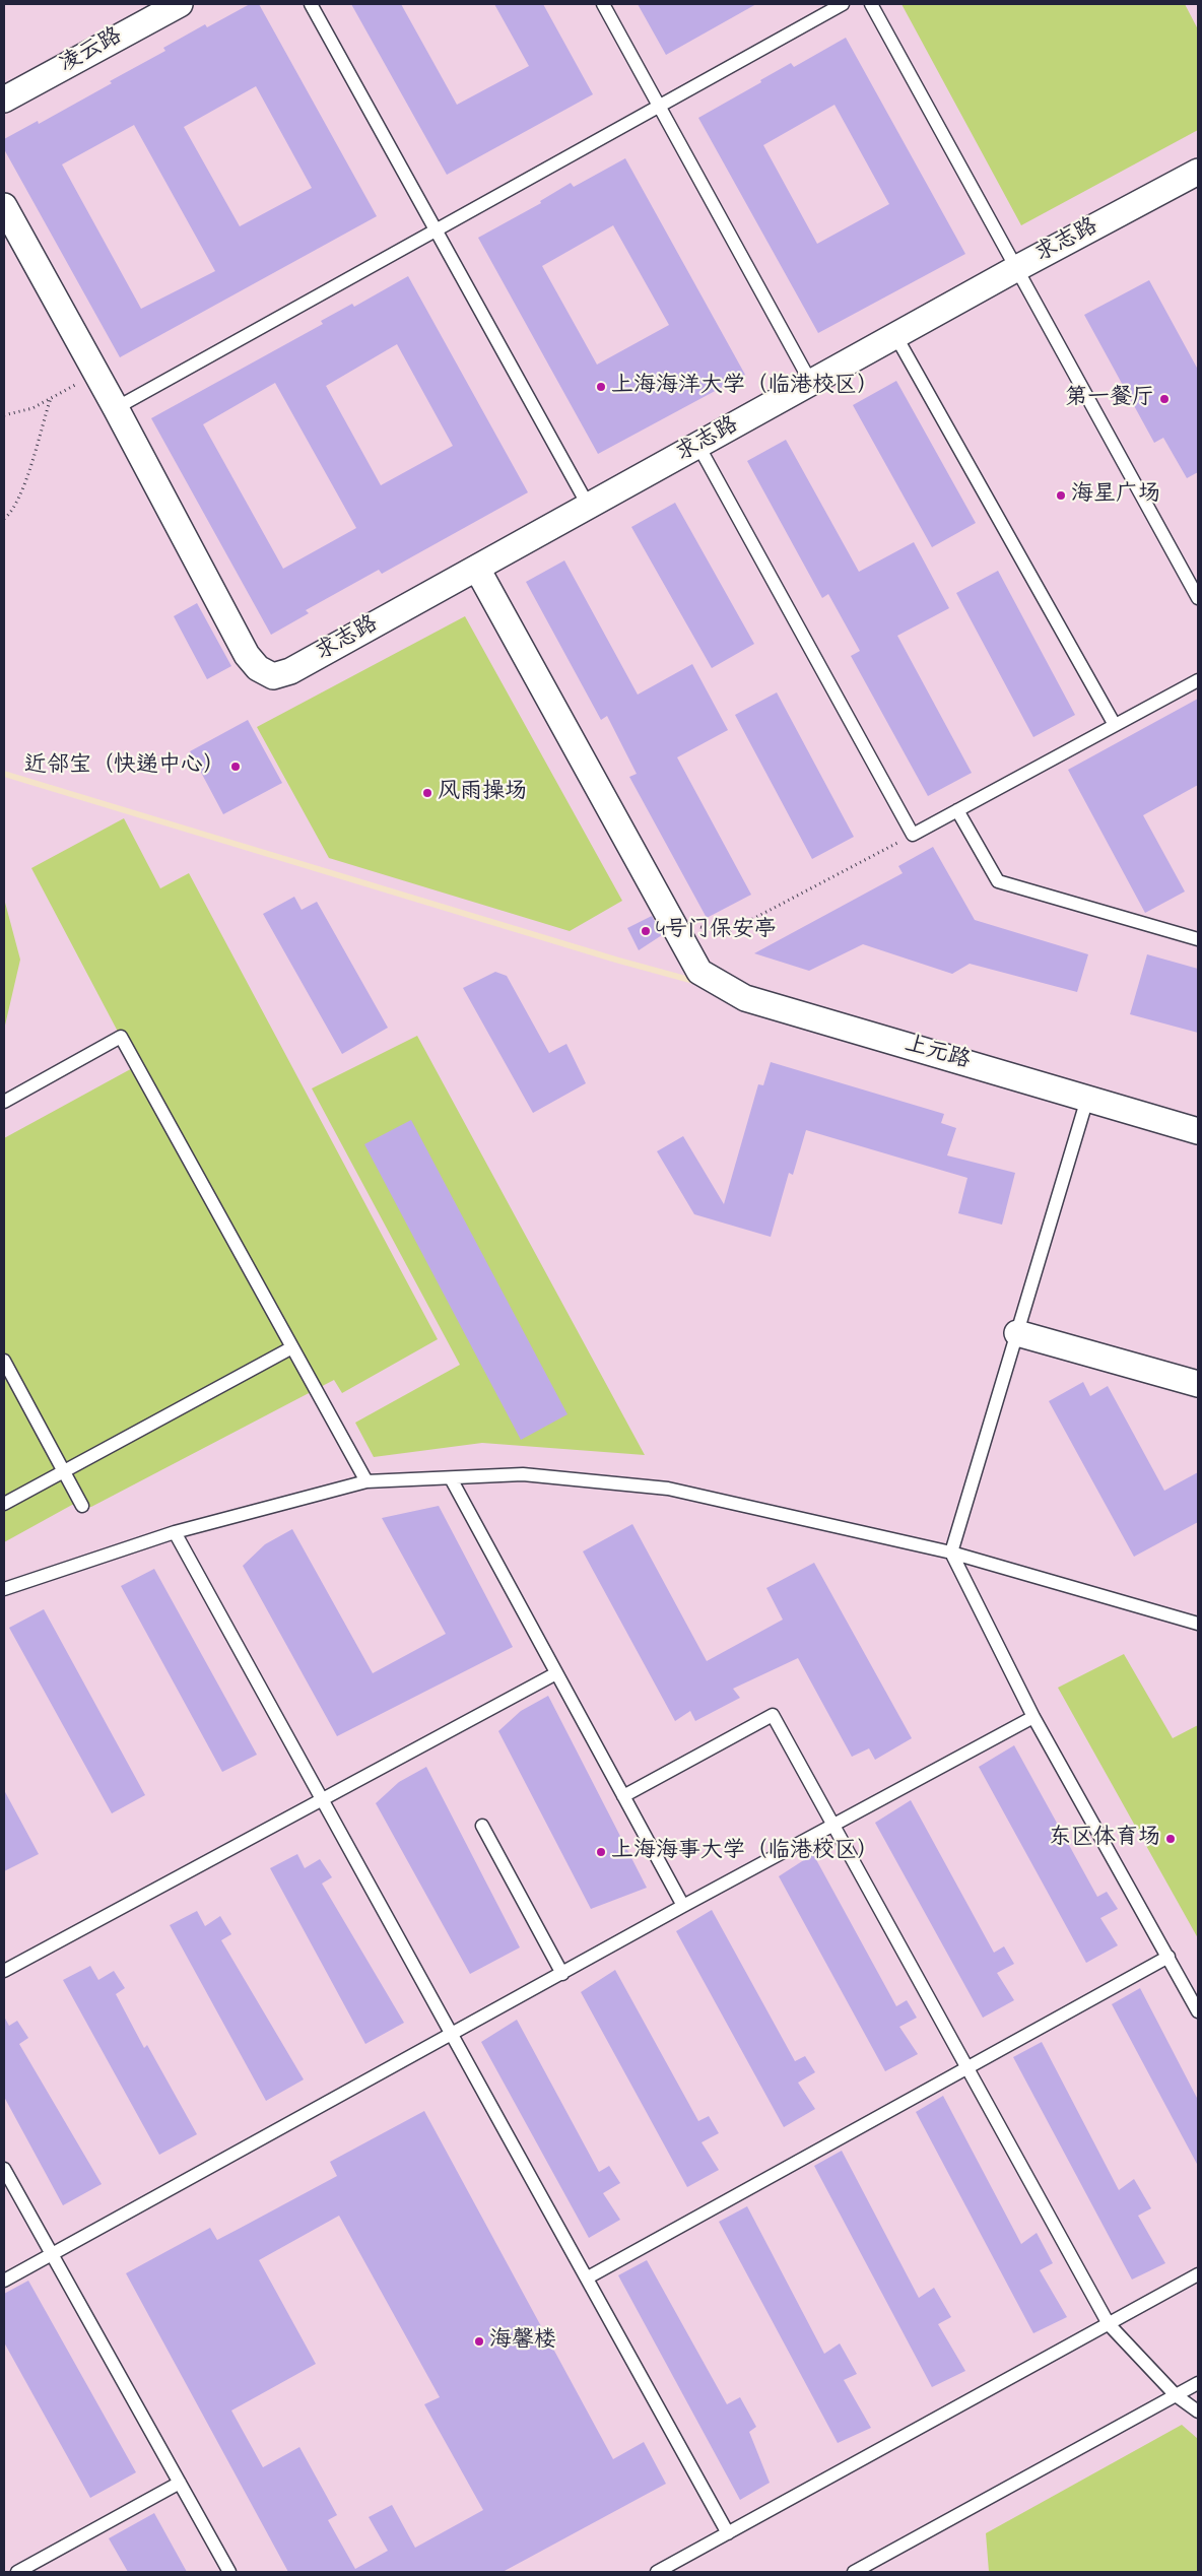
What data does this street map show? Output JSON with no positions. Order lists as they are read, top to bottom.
{
  "streets": {
    "street": ["凌云路", "求志路", "上元路"]
  },
  "crossings": [
    ["求志路", "上元路"]
  ],
  "places": [
    "上海海洋大学（临港校区）",
    "第一餐厅",
    "海星广场",
    "近邻宝（快递中心）",
    "风雨操场",
    "4号门保安亭",
    "东区体育场",
    "上海海事大学（临港校区）",
    "海馨楼"
  ]
}
